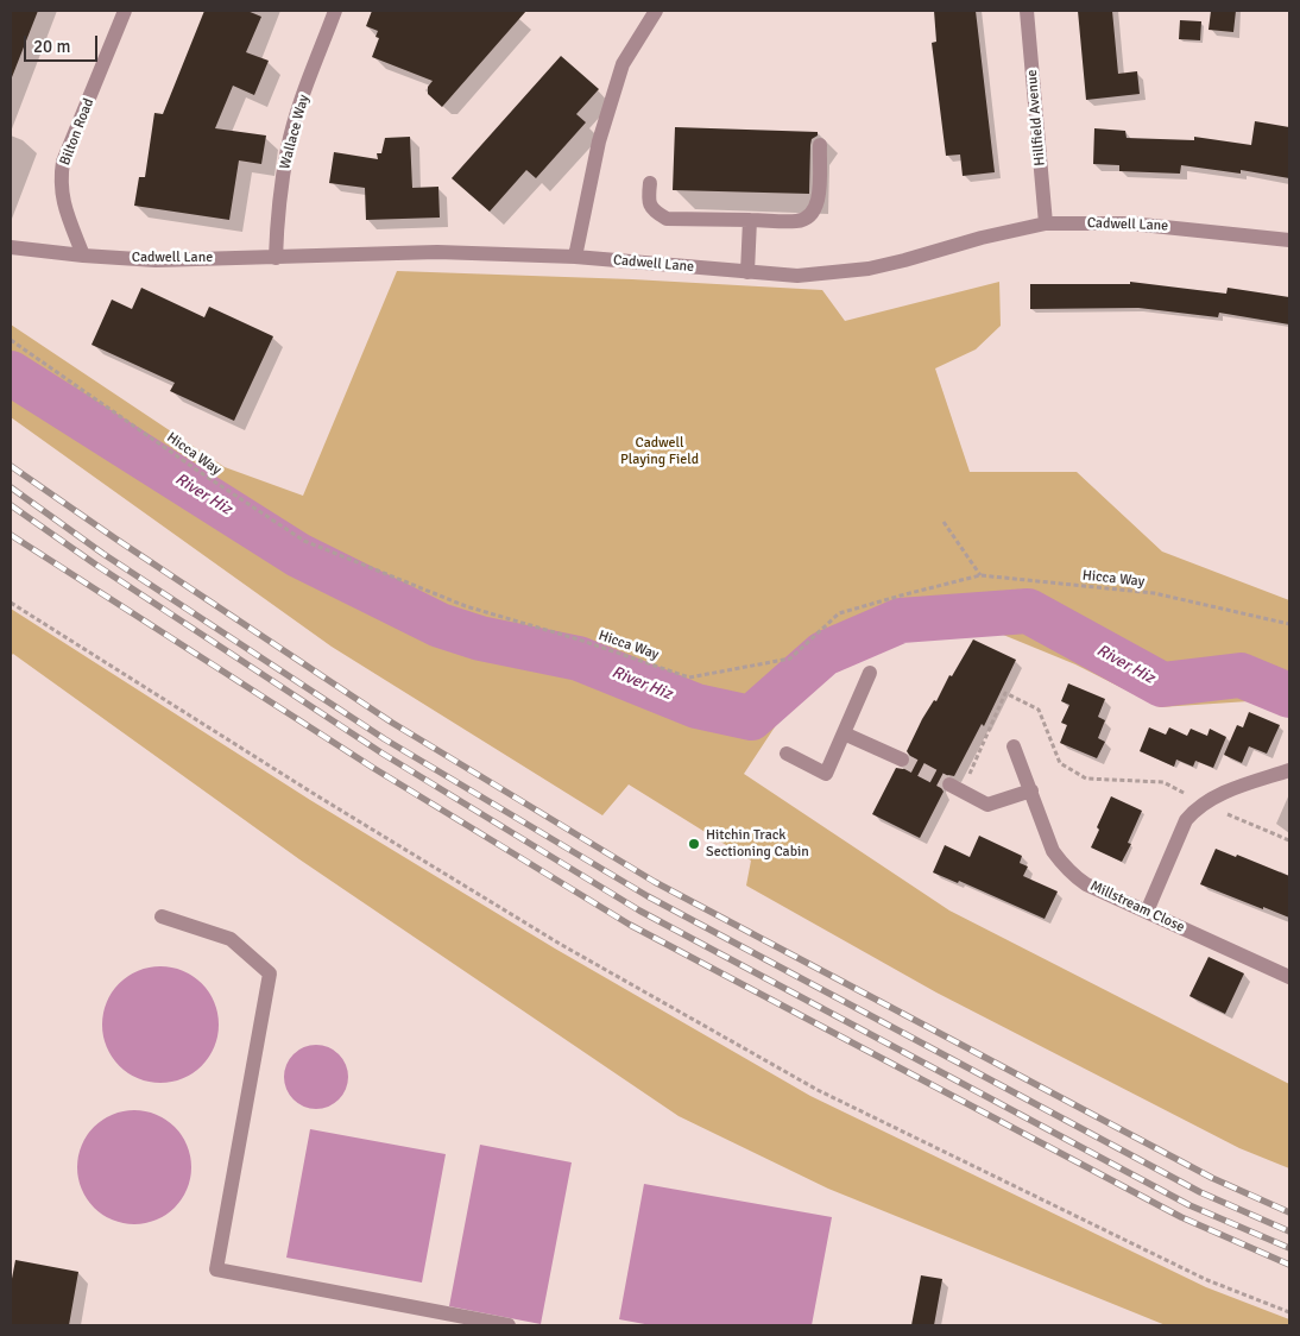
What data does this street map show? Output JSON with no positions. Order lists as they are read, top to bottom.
{
  "streets": {
    "street": [
      "Hillfield Avenue",
      "Bilton Road",
      "Wallace Way",
      "Cadwell Lane",
      "Millstream Close"
    ],
    "path": ["Hicca Way"]
  },
  "crossings": [
    ["Hillfield Avenue", "Cadwell Lane"],
    ["Bilton Road", "Cadwell Lane"],
    ["Wallace Way", "Cadwell Lane"]
  ],
  "water": ["River Hiz"],
  "parks": ["Cadwell Playing Field"],
  "places": ["Hitchin Track Sectioning Cabin"],
  "scale_bar": "20 m"
}
